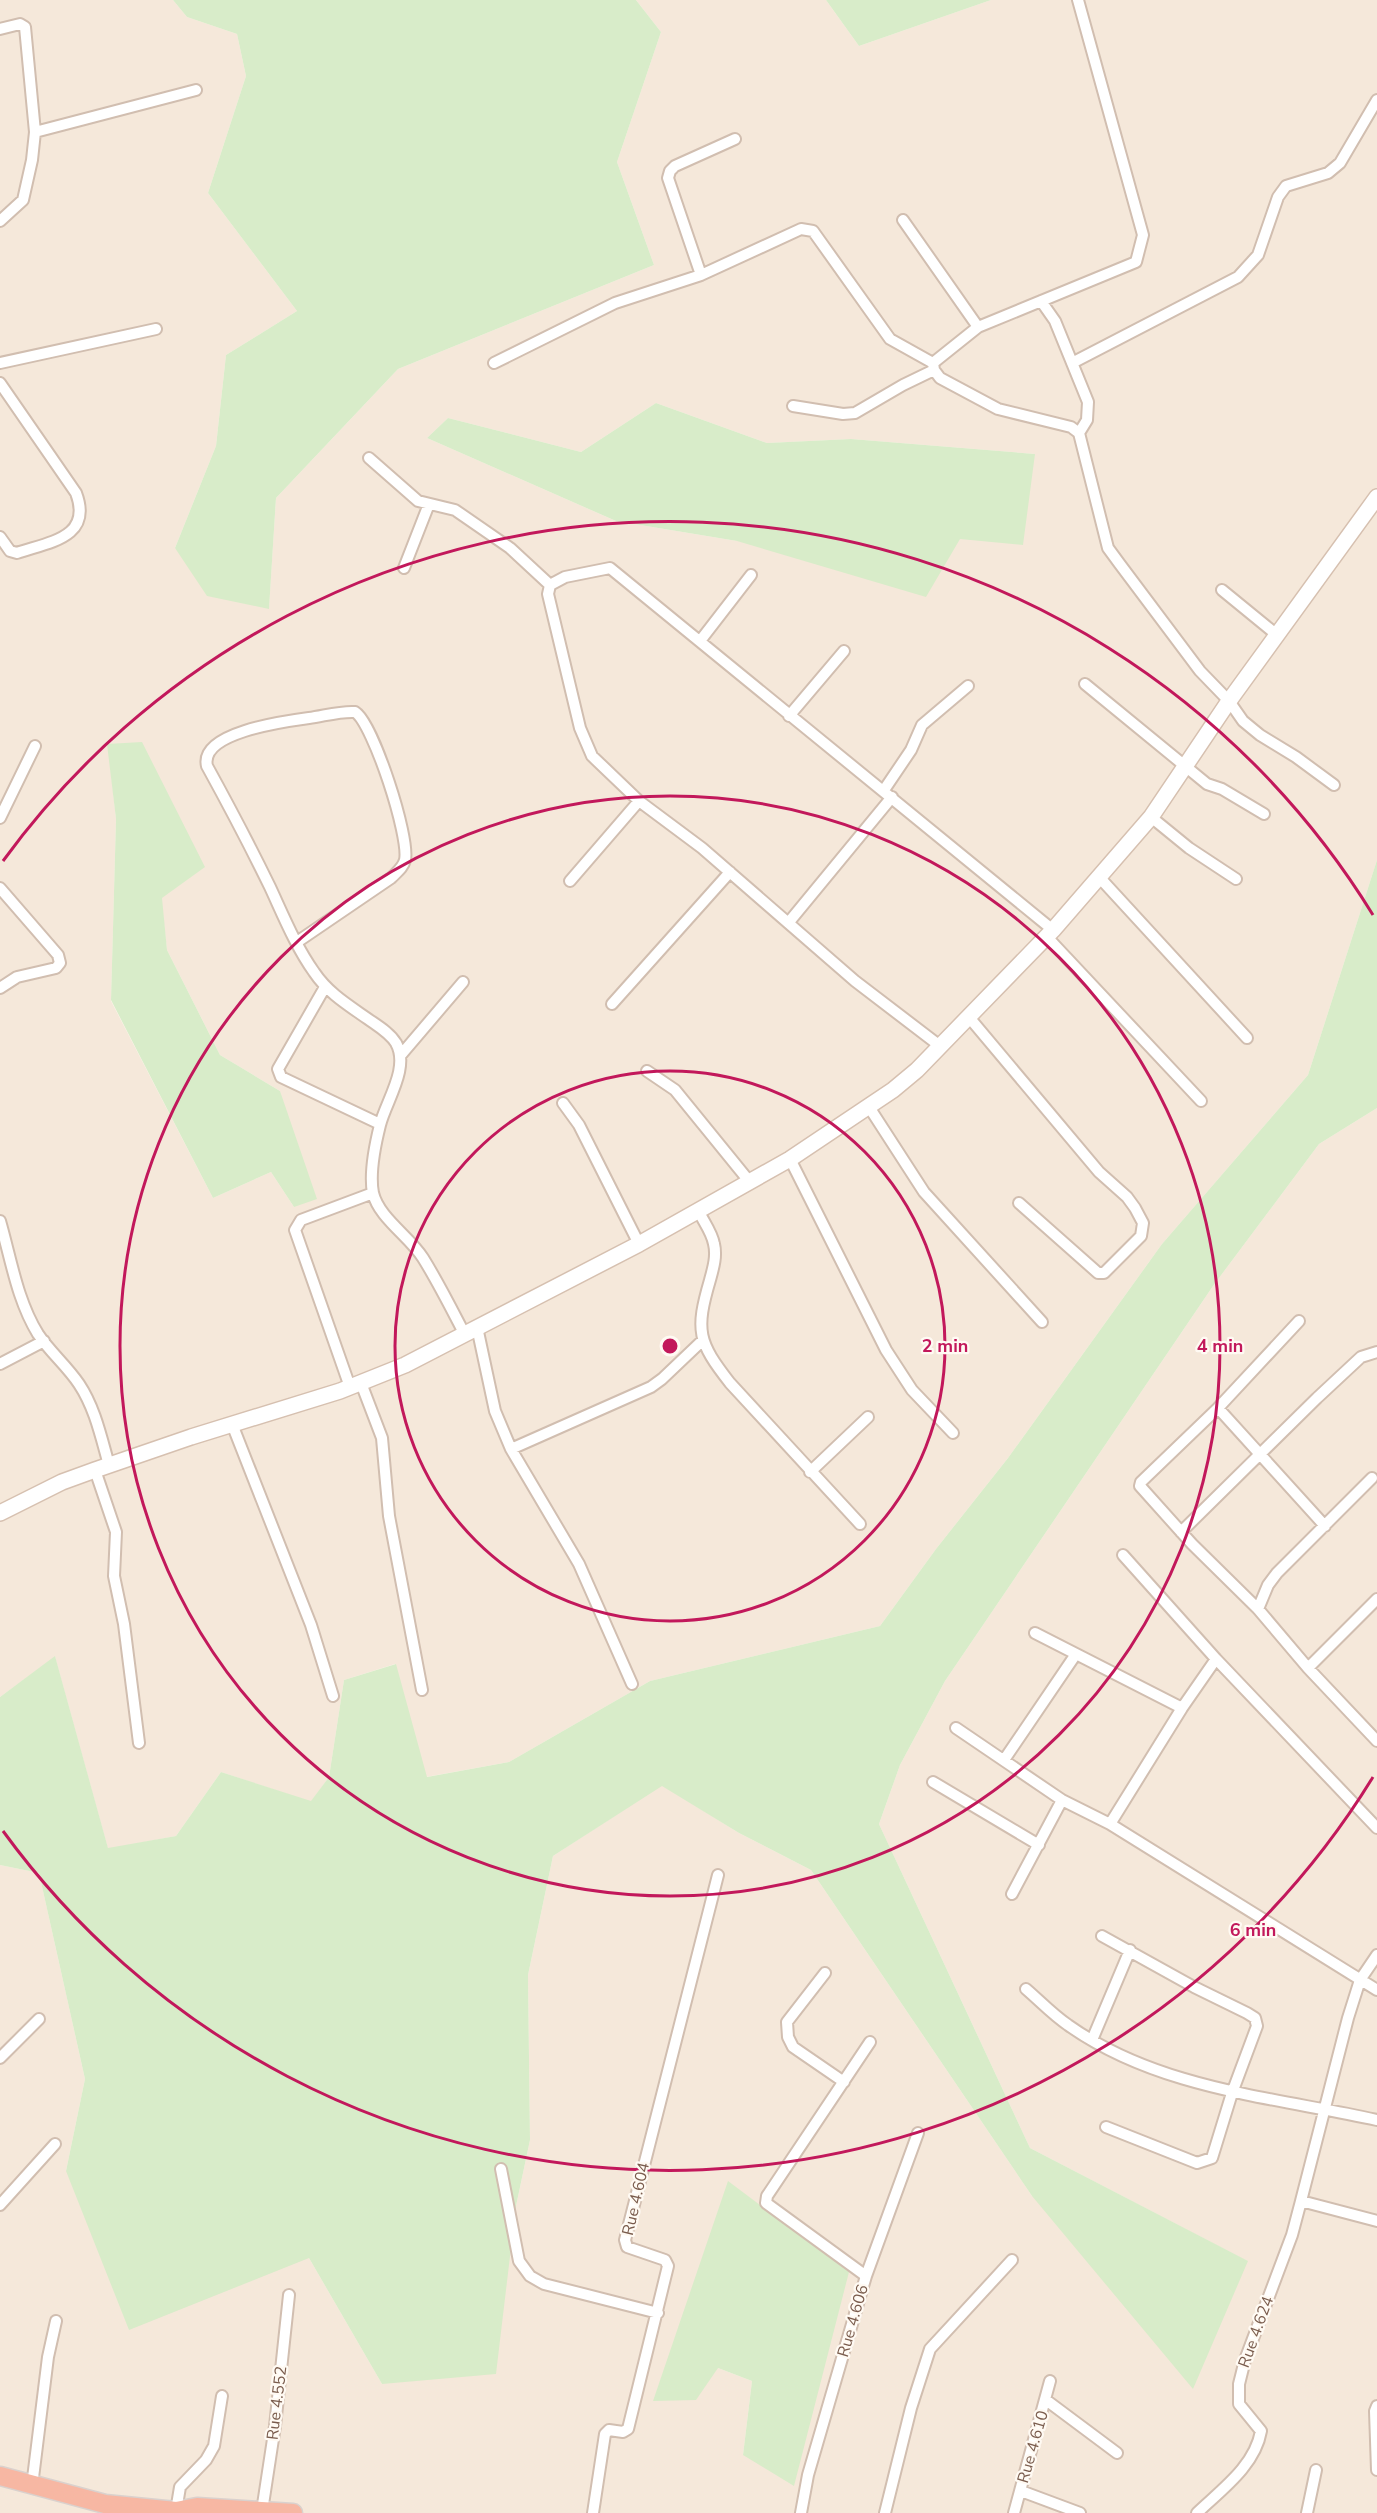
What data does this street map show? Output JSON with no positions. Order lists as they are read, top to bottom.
{
  "streets": {
    "street": [
      "Rue 4.604",
      "Rue 4.606",
      "Rue 4.624",
      "Rue 4.552",
      "Rue 4.610"
    ]
  },
  "rings": ["2 min", "4 min", "6 min"]
}
